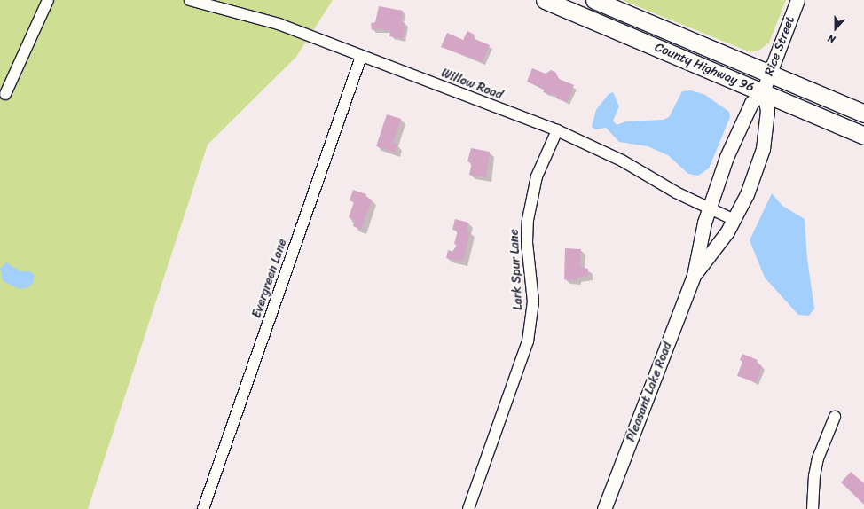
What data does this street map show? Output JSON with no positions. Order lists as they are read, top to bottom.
{
  "streets": {
    "main road": ["County Highway 96"],
    "street": [
      "Rice Street",
      "Willow Road",
      "Lark Spur Lane",
      "Evergreen Lane",
      "Pleasant Lake Road"
    ]
  },
  "crossings": [
    ["Rice Street", "County Highway 96"],
    ["Rice Street", "Pleasant Lake Road"],
    ["County Highway 96", "Pleasant Lake Road"],
    ["Willow Road", "Lark Spur Lane"],
    ["Willow Road", "Evergreen Lane"],
    ["Willow Road", "Pleasant Lake Road"]
  ],
  "north": "bottom"
}
